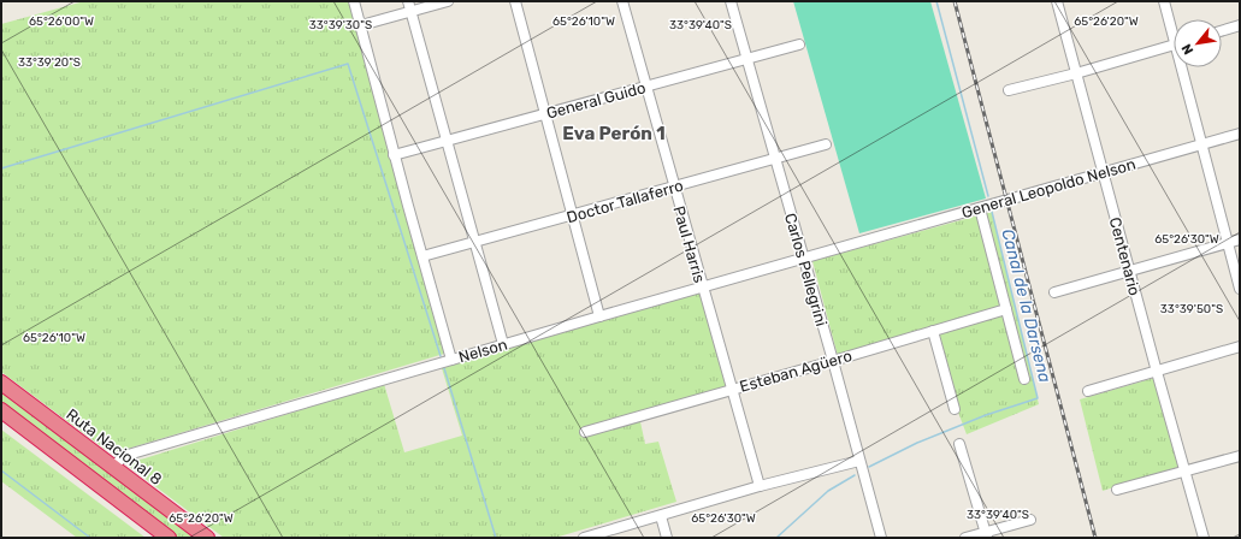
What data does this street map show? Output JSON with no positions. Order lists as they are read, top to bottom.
{
  "streets": {
    "highway": ["Ruta Nacional 8"],
    "street": [
      "General Guido",
      "General Leopoldo Nelson",
      "Doctor Tallaferro",
      "Paul Harris",
      "Centenario",
      "Carlos Pellegrini",
      "Nelson",
      "Esteban Agüero"
    ]
  },
  "crossings": [
    ["General Guido", "Paul Harris"],
    ["General Guido", "Carlos Pellegrini"],
    ["General Leopoldo Nelson", "Centenario"],
    ["General Leopoldo Nelson", "Nelson"],
    ["Doctor Tallaferro", "Paul Harris"],
    ["Doctor Tallaferro", "Carlos Pellegrini"],
    ["Paul Harris", "Nelson"],
    ["Paul Harris", "Esteban Agüero"],
    ["Carlos Pellegrini", "Nelson"],
    ["Carlos Pellegrini", "Esteban Agüero"],
    ["Nelson", "Ruta Nacional 8"]
  ],
  "districts": ["Eva Perón 1"],
  "water": ["Canal de la Darsena"],
  "north": "bottom left",
  "coordinates": [
    "65°26'00\"W",
    "65°26'10\"W",
    "65°26'20\"W",
    "33°39'30\"S",
    "33°39'40\"S",
    "33°39'20\"S",
    "65°26'30\"W",
    "33°39'50\"S"
  ]
}
